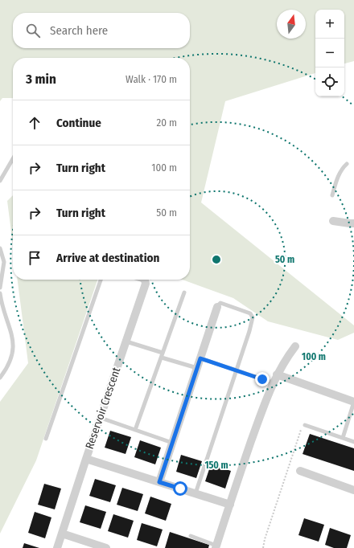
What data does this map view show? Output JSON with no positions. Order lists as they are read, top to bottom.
{
  "streets": {
    "street": ["Reservoir Crescent"]
  },
  "north": "top",
  "page": {
    "map_buttons": ["+", "−"],
    "search": "Search here",
    "heading": ["3 min", "Walk · 170 m"],
    "list": [
      ["Continue", "20 m"],
      ["Turn right", "100 m"],
      ["Turn right", "50 m"],
      "Arrive at destination"
    ]
  },
  "rings": ["50 m", "100 m", "150 m"]
}
